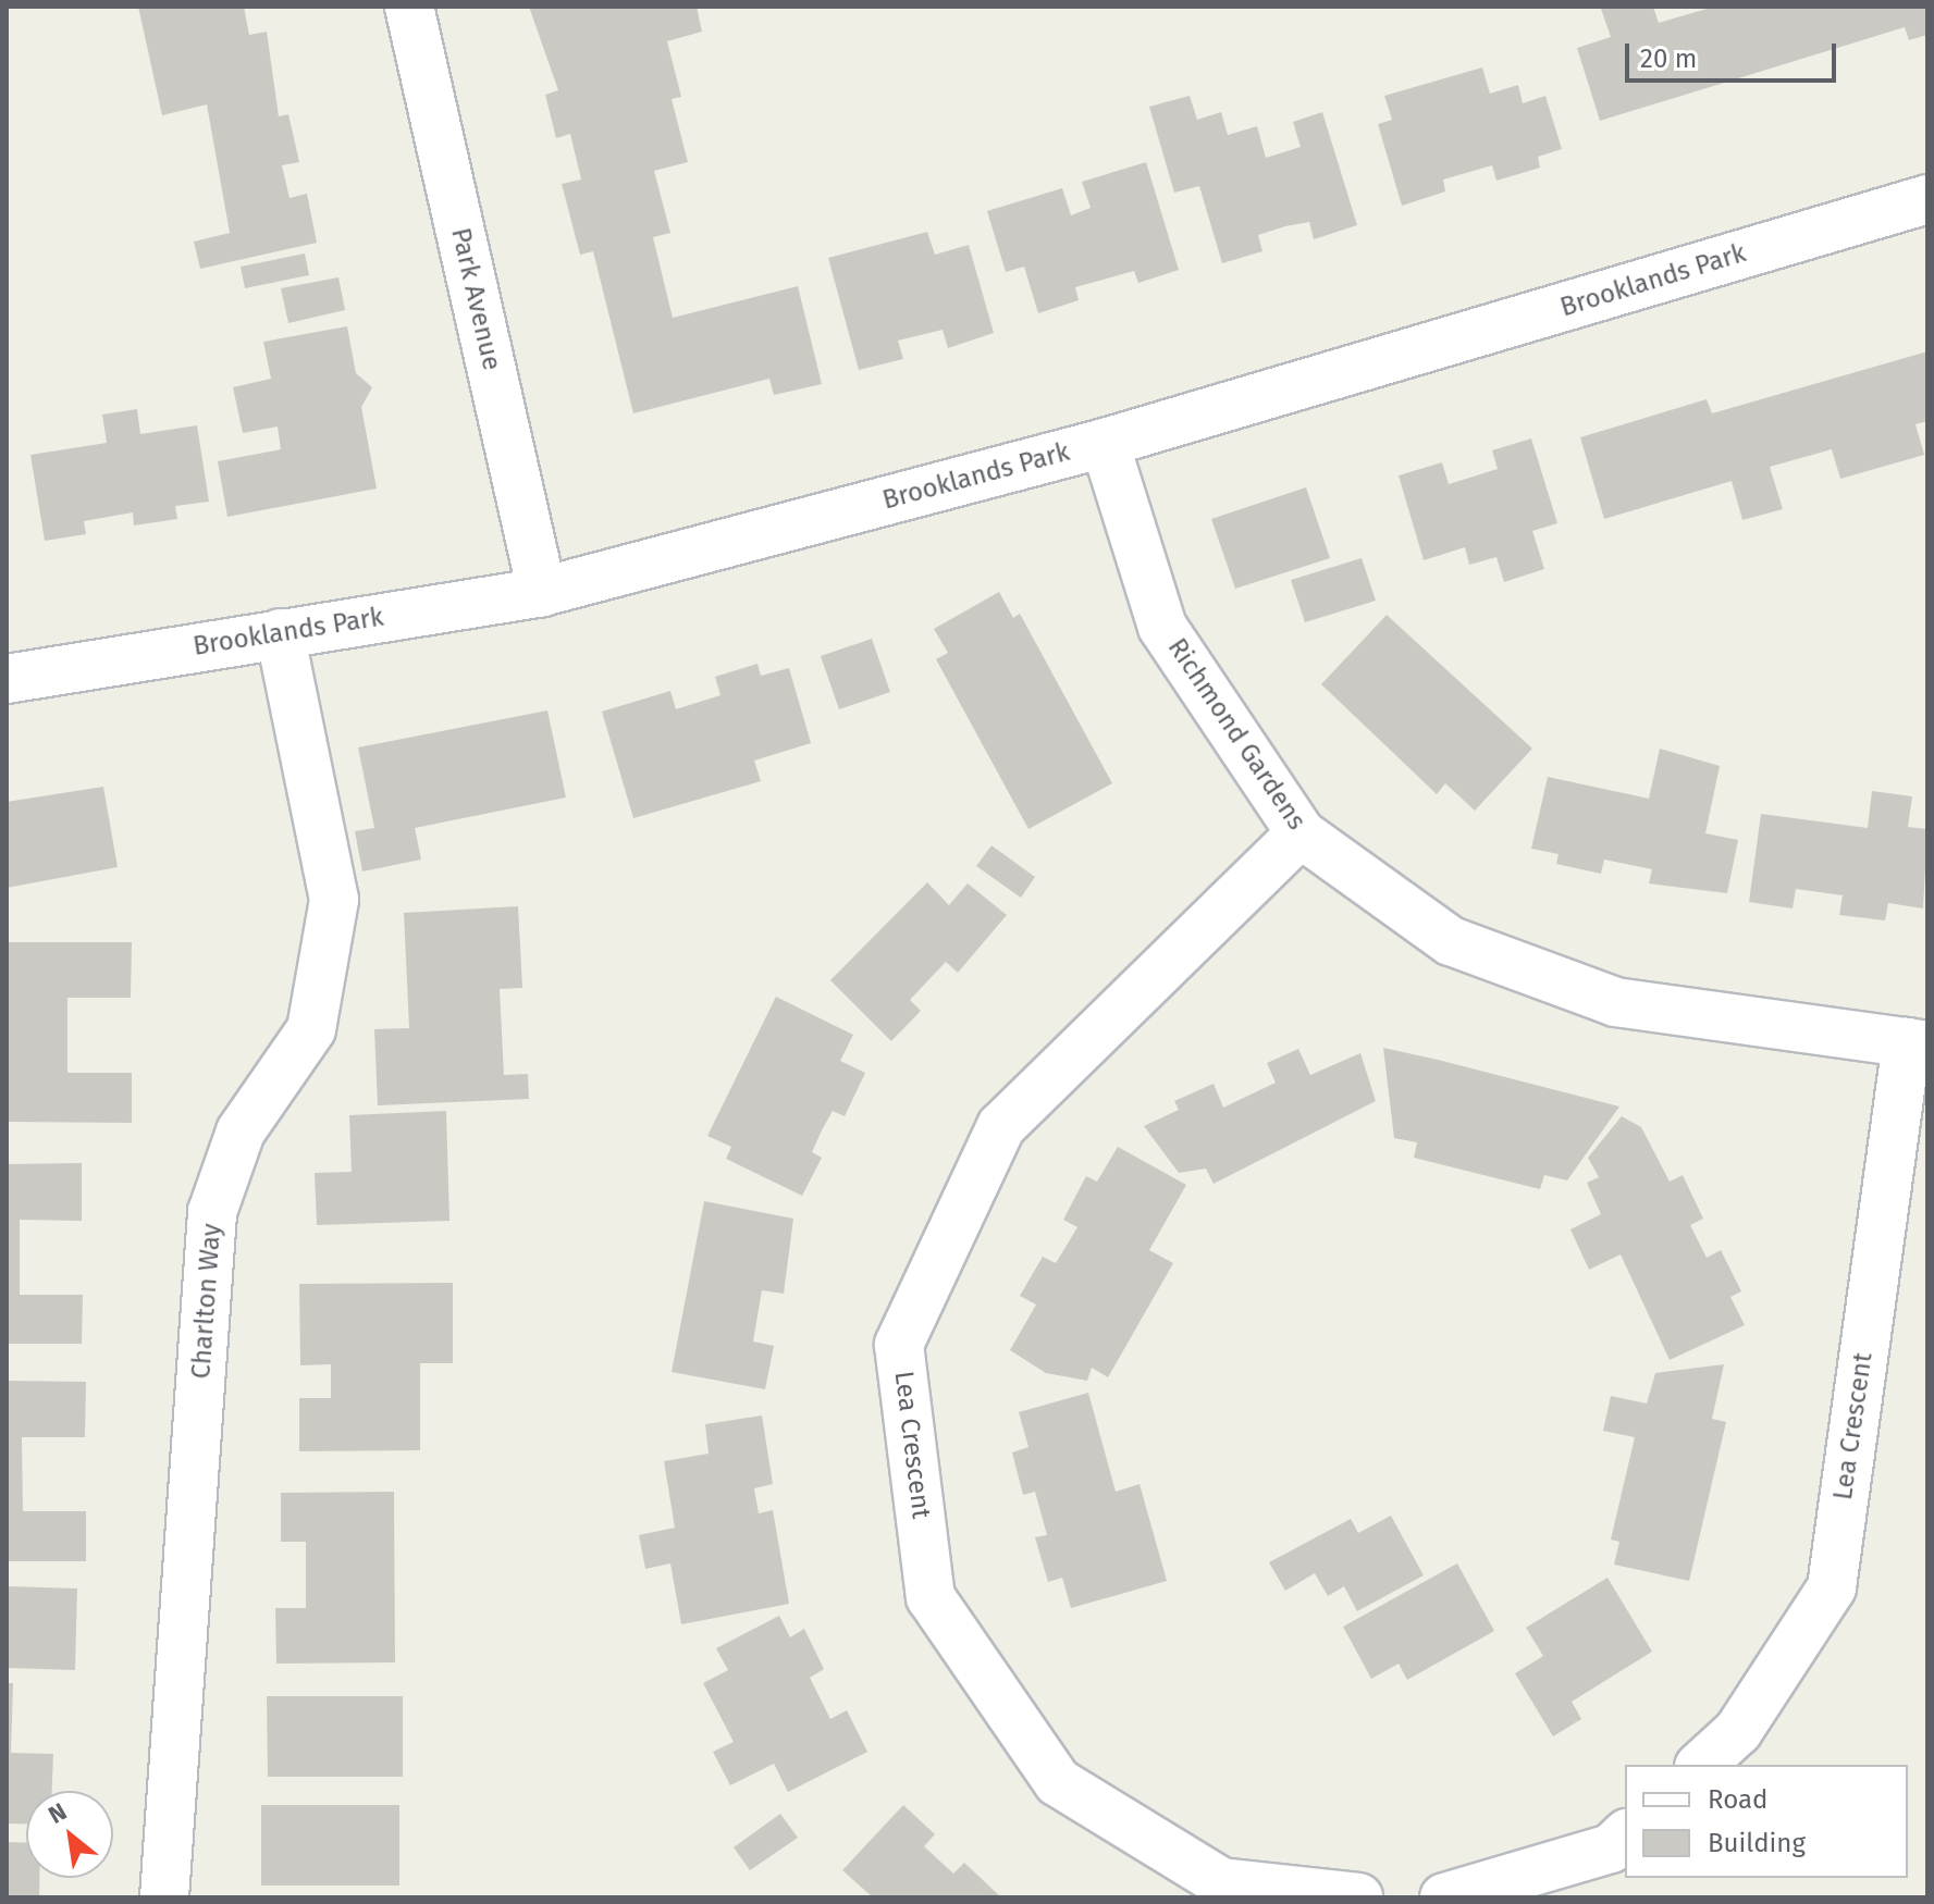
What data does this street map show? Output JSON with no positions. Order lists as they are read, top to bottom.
{
  "streets": {
    "street": [
      "Brooklands Park",
      "Park Avenue",
      "Richmond Gardens",
      "Charlton Way",
      "Lea Crescent"
    ]
  },
  "crossings": [
    ["Brooklands Park", "Park Avenue"],
    ["Brooklands Park", "Richmond Gardens"],
    ["Brooklands Park", "Charlton Way"],
    ["Richmond Gardens", "Lea Crescent"]
  ],
  "legend": ["Road", "Building"],
  "scale_bar": "20 m",
  "north": "top left"
}
